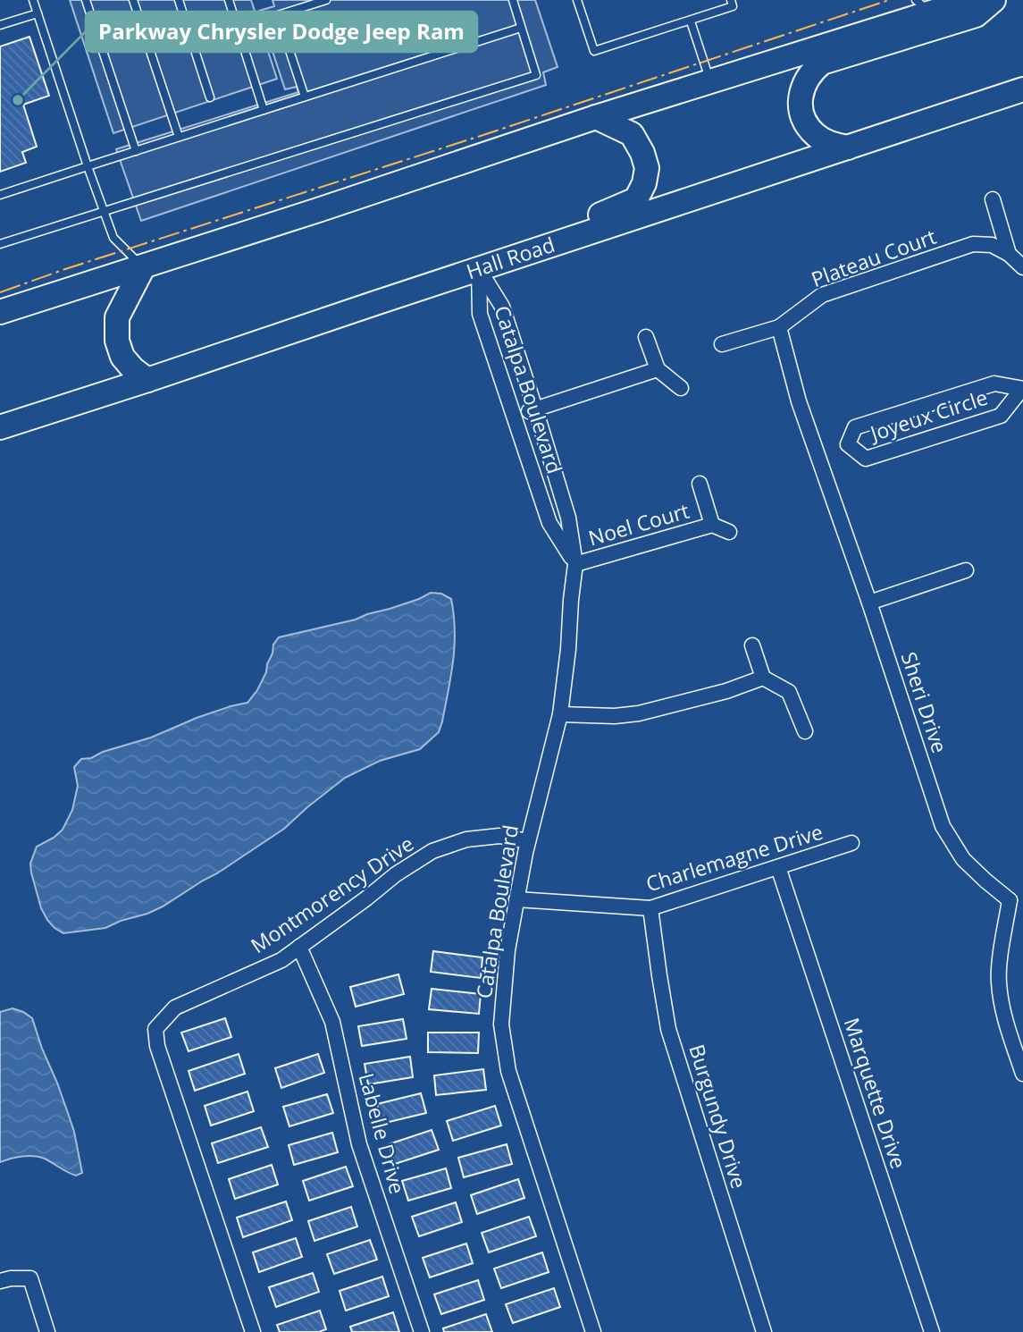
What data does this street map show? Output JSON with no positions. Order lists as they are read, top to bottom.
{
  "streets": {
    "highway": ["Hall Road"],
    "street": [
      "Plateau Court",
      "Catalpa Boulevard",
      "Joyeux Circle",
      "Noel Court",
      "Sheri Drive",
      "Charlemagne Drive",
      "Montmorency Drive",
      "Marquette Drive",
      "Burgundy Drive",
      "Labelle Drive"
    ]
  },
  "crossings": [
    ["Hall Road", "Catalpa Boulevard"],
    ["Plateau Court", "Sheri Drive"],
    ["Catalpa Boulevard", "Noel Court"],
    ["Catalpa Boulevard", "Charlemagne Drive"],
    ["Catalpa Boulevard", "Montmorency Drive"],
    ["Charlemagne Drive", "Marquette Drive"],
    ["Charlemagne Drive", "Burgundy Drive"],
    ["Montmorency Drive", "Labelle Drive"]
  ],
  "places": ["Parkway Chrysler Dodge Jeep Ram"]
}
